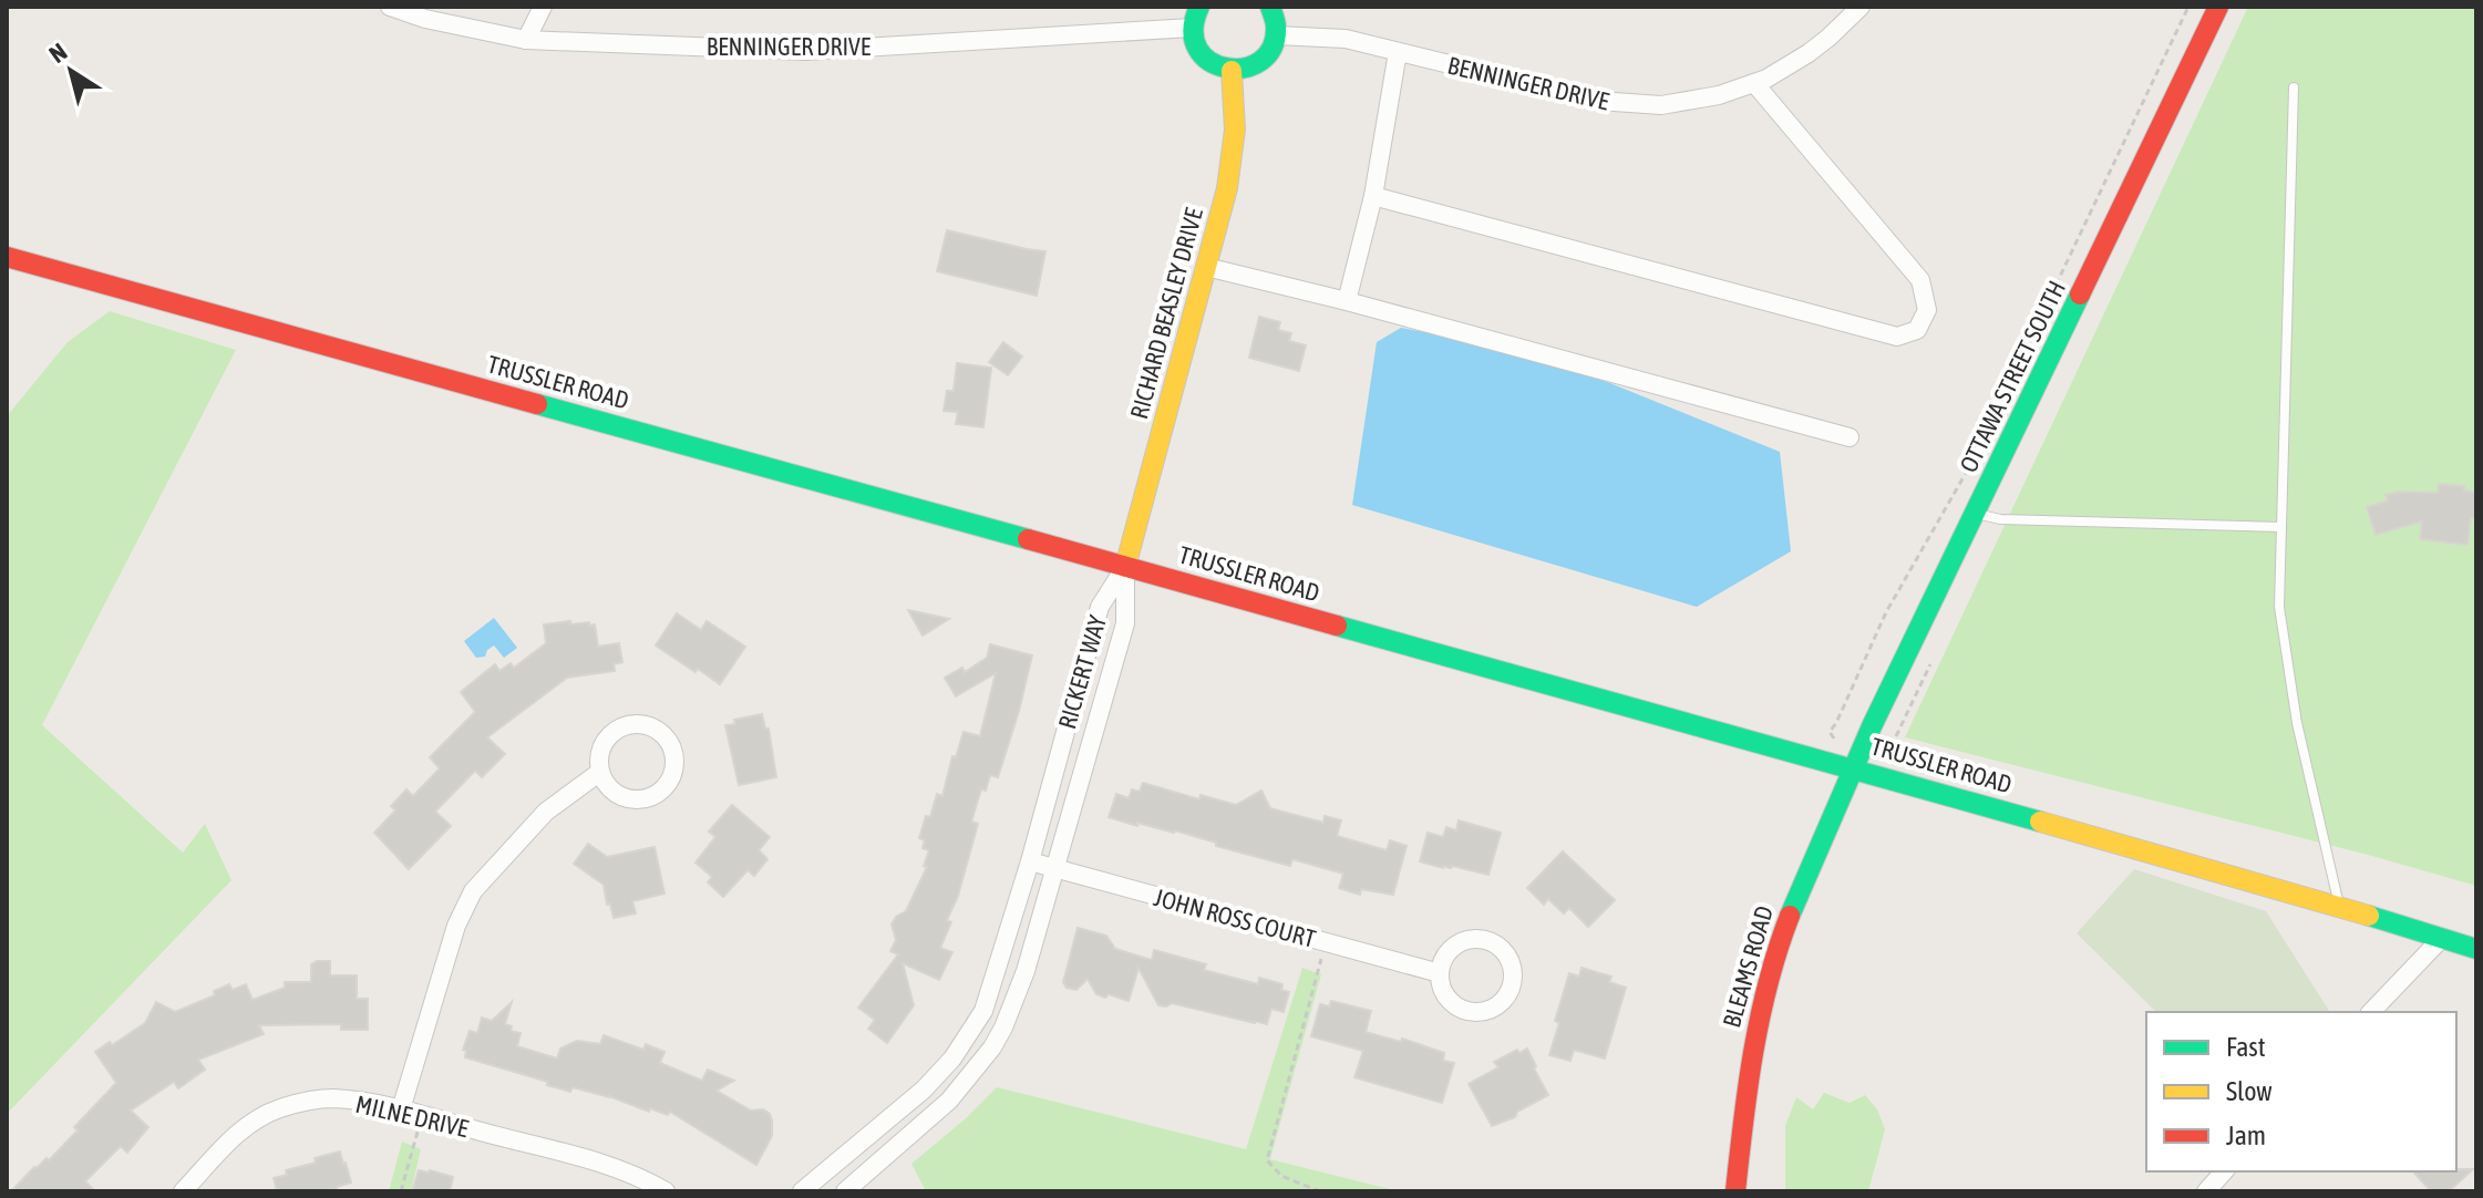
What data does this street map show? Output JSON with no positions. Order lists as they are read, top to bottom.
{
  "streets": {
    "main road": [
      "RICHARD BEASLEY DRIVE",
      "OTTAWA STREET SOUTH",
      "TRUSSLER ROAD",
      "BLEAMS ROAD"
    ],
    "street": [
      "BENNINGER DRIVE",
      "RICKERT WAY",
      "JOHN ROSS COURT",
      "MILNE DRIVE"
    ]
  },
  "crossings": [
    ["RICHARD BEASLEY DRIVE", "TRUSSLER ROAD"],
    ["RICHARD BEASLEY DRIVE", "RICKERT WAY"],
    ["OTTAWA STREET SOUTH", "TRUSSLER ROAD"],
    ["OTTAWA STREET SOUTH", "BLEAMS ROAD"],
    ["TRUSSLER ROAD", "RICKERT WAY"],
    ["TRUSSLER ROAD", "BLEAMS ROAD"],
    ["RICKERT WAY", "JOHN ROSS COURT"]
  ],
  "legend": ["Fast", "Slow", "Jam"],
  "north": "top left"
}
